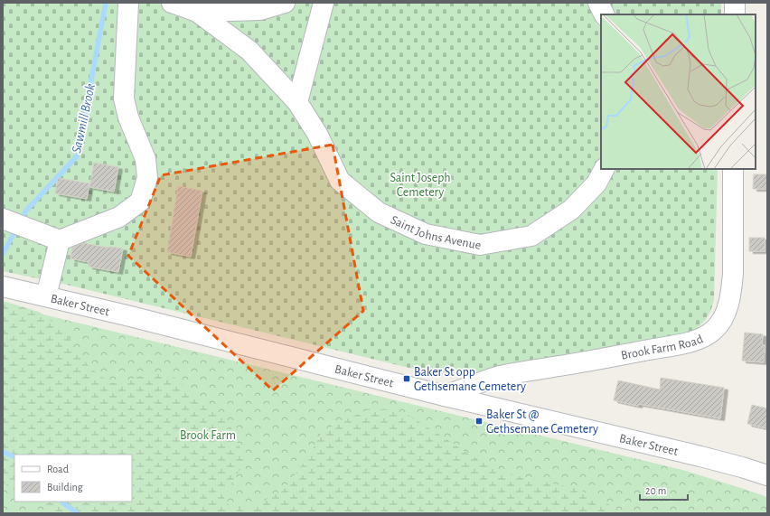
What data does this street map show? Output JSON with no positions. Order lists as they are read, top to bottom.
{
  "streets": {
    "street": ["Saint Johns Avenue", "Baker Street", "Brook Farm Road"]
  },
  "crossings": [
    ["Baker Street", "Brook Farm Road"]
  ],
  "water": ["Sawmill Brook"],
  "parks": ["Saint Joseph Cemetery", "Brook Farm"],
  "places": {
    "transit": ["Baker St opp Gethsemane Cemetery", "Baker St @ Gethsemane Cemetery"]
  },
  "legend": ["Road", "Building"],
  "scale_bar": "20 m"
}
